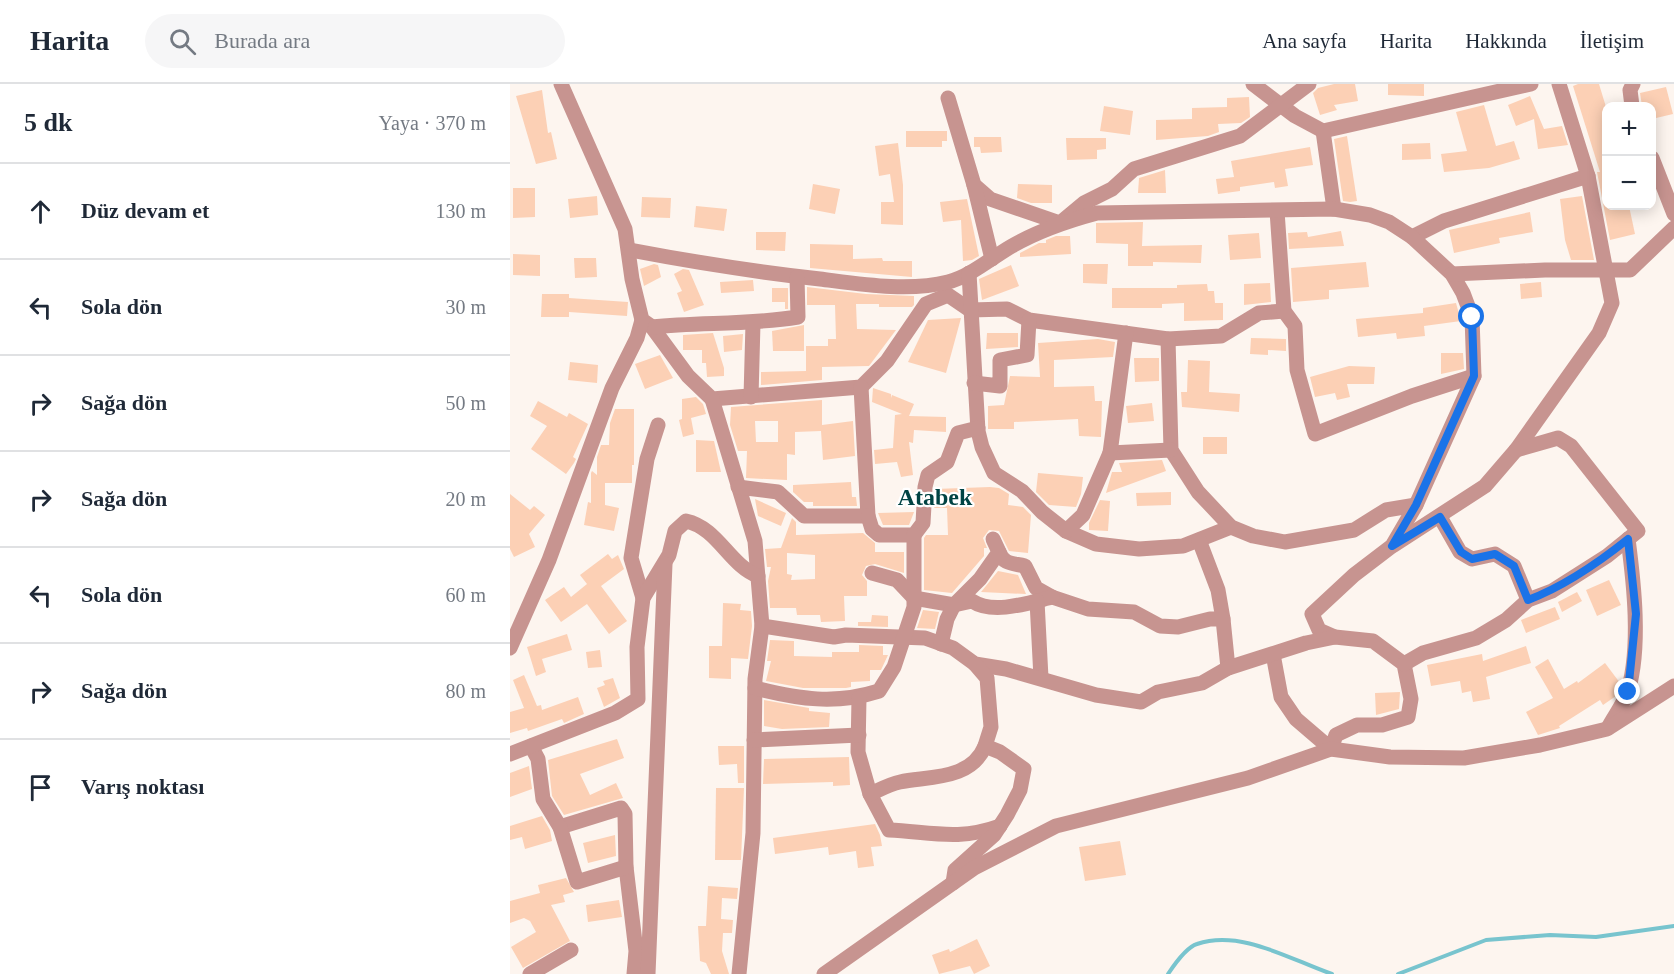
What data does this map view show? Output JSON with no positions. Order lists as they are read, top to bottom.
{
  "districts": ["Atabek"],
  "page": {
    "header": "Harita",
    "search": "Burada ara",
    "nav": [
      "Ana sayfa",
      "Harita",
      "Hakkında",
      "İletişim"
    ],
    "heading": ["5 dk", "Yaya · 370 m"],
    "map_buttons": ["+", "−"],
    "list": [
      ["Düz devam et", "130 m"],
      ["Sola dön", "30 m"],
      ["Sağa dön", "50 m"],
      ["Sağa dön", "20 m"],
      ["Sola dön", "60 m"],
      ["Sağa dön", "80 m"],
      "Varış noktası"
    ]
  }
}
